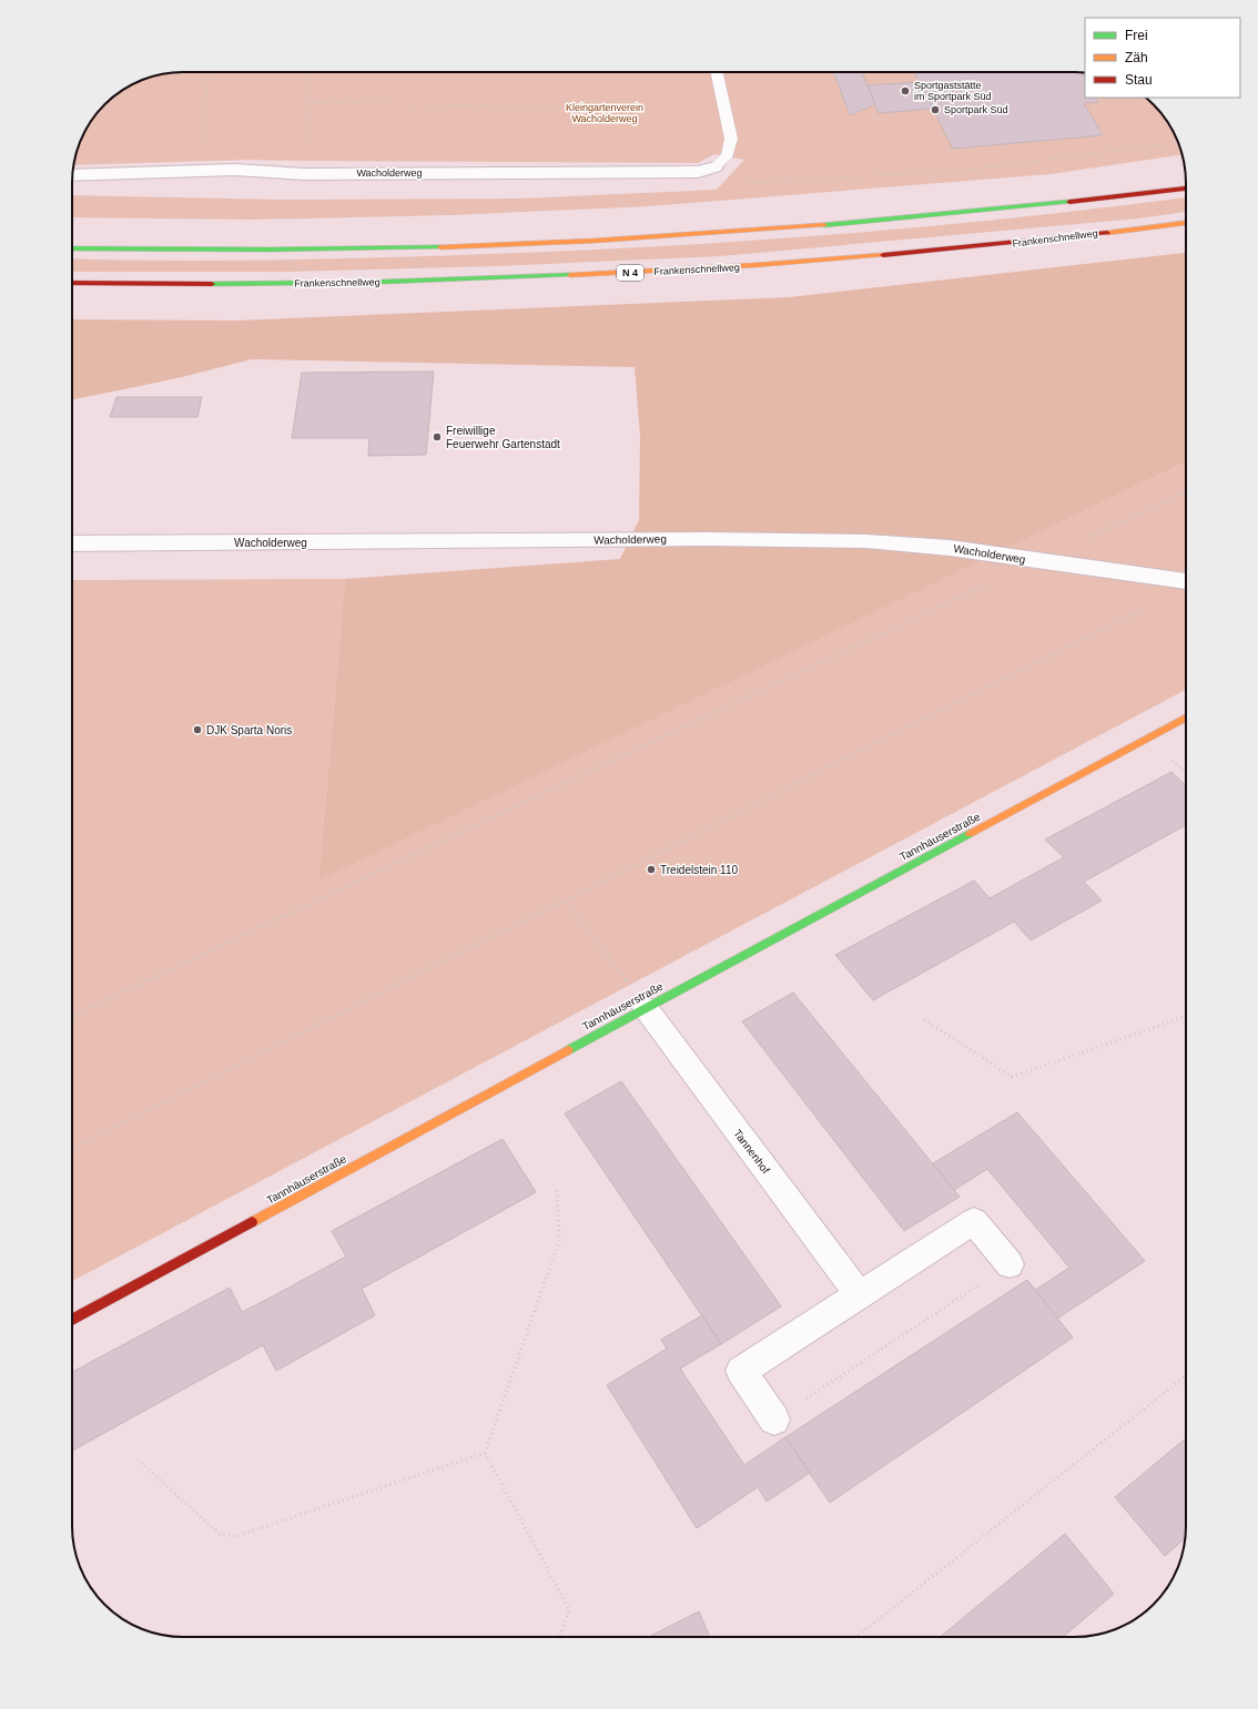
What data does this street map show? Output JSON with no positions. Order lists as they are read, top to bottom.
{
  "streets": {
    "main road": ["Frankenschnellweg", "N 4", "Tannhäuserstraße"],
    "street": ["Wacholderweg", "Tannenhof"]
  },
  "crossings": [
    ["Tannhäuserstraße", "Tannenhof"]
  ],
  "parks": ["Kleingartenverein Wacholderweg"],
  "places": [
    "Sportgaststätte im Sportpark Süd",
    "Sportpark Süd",
    "Freiwillige Feuerwehr Gartenstadt",
    "DJK Sparta Noris",
    "Treidelstein 110"
  ],
  "legend": ["Frei", "Zäh", "Stau"]
}
